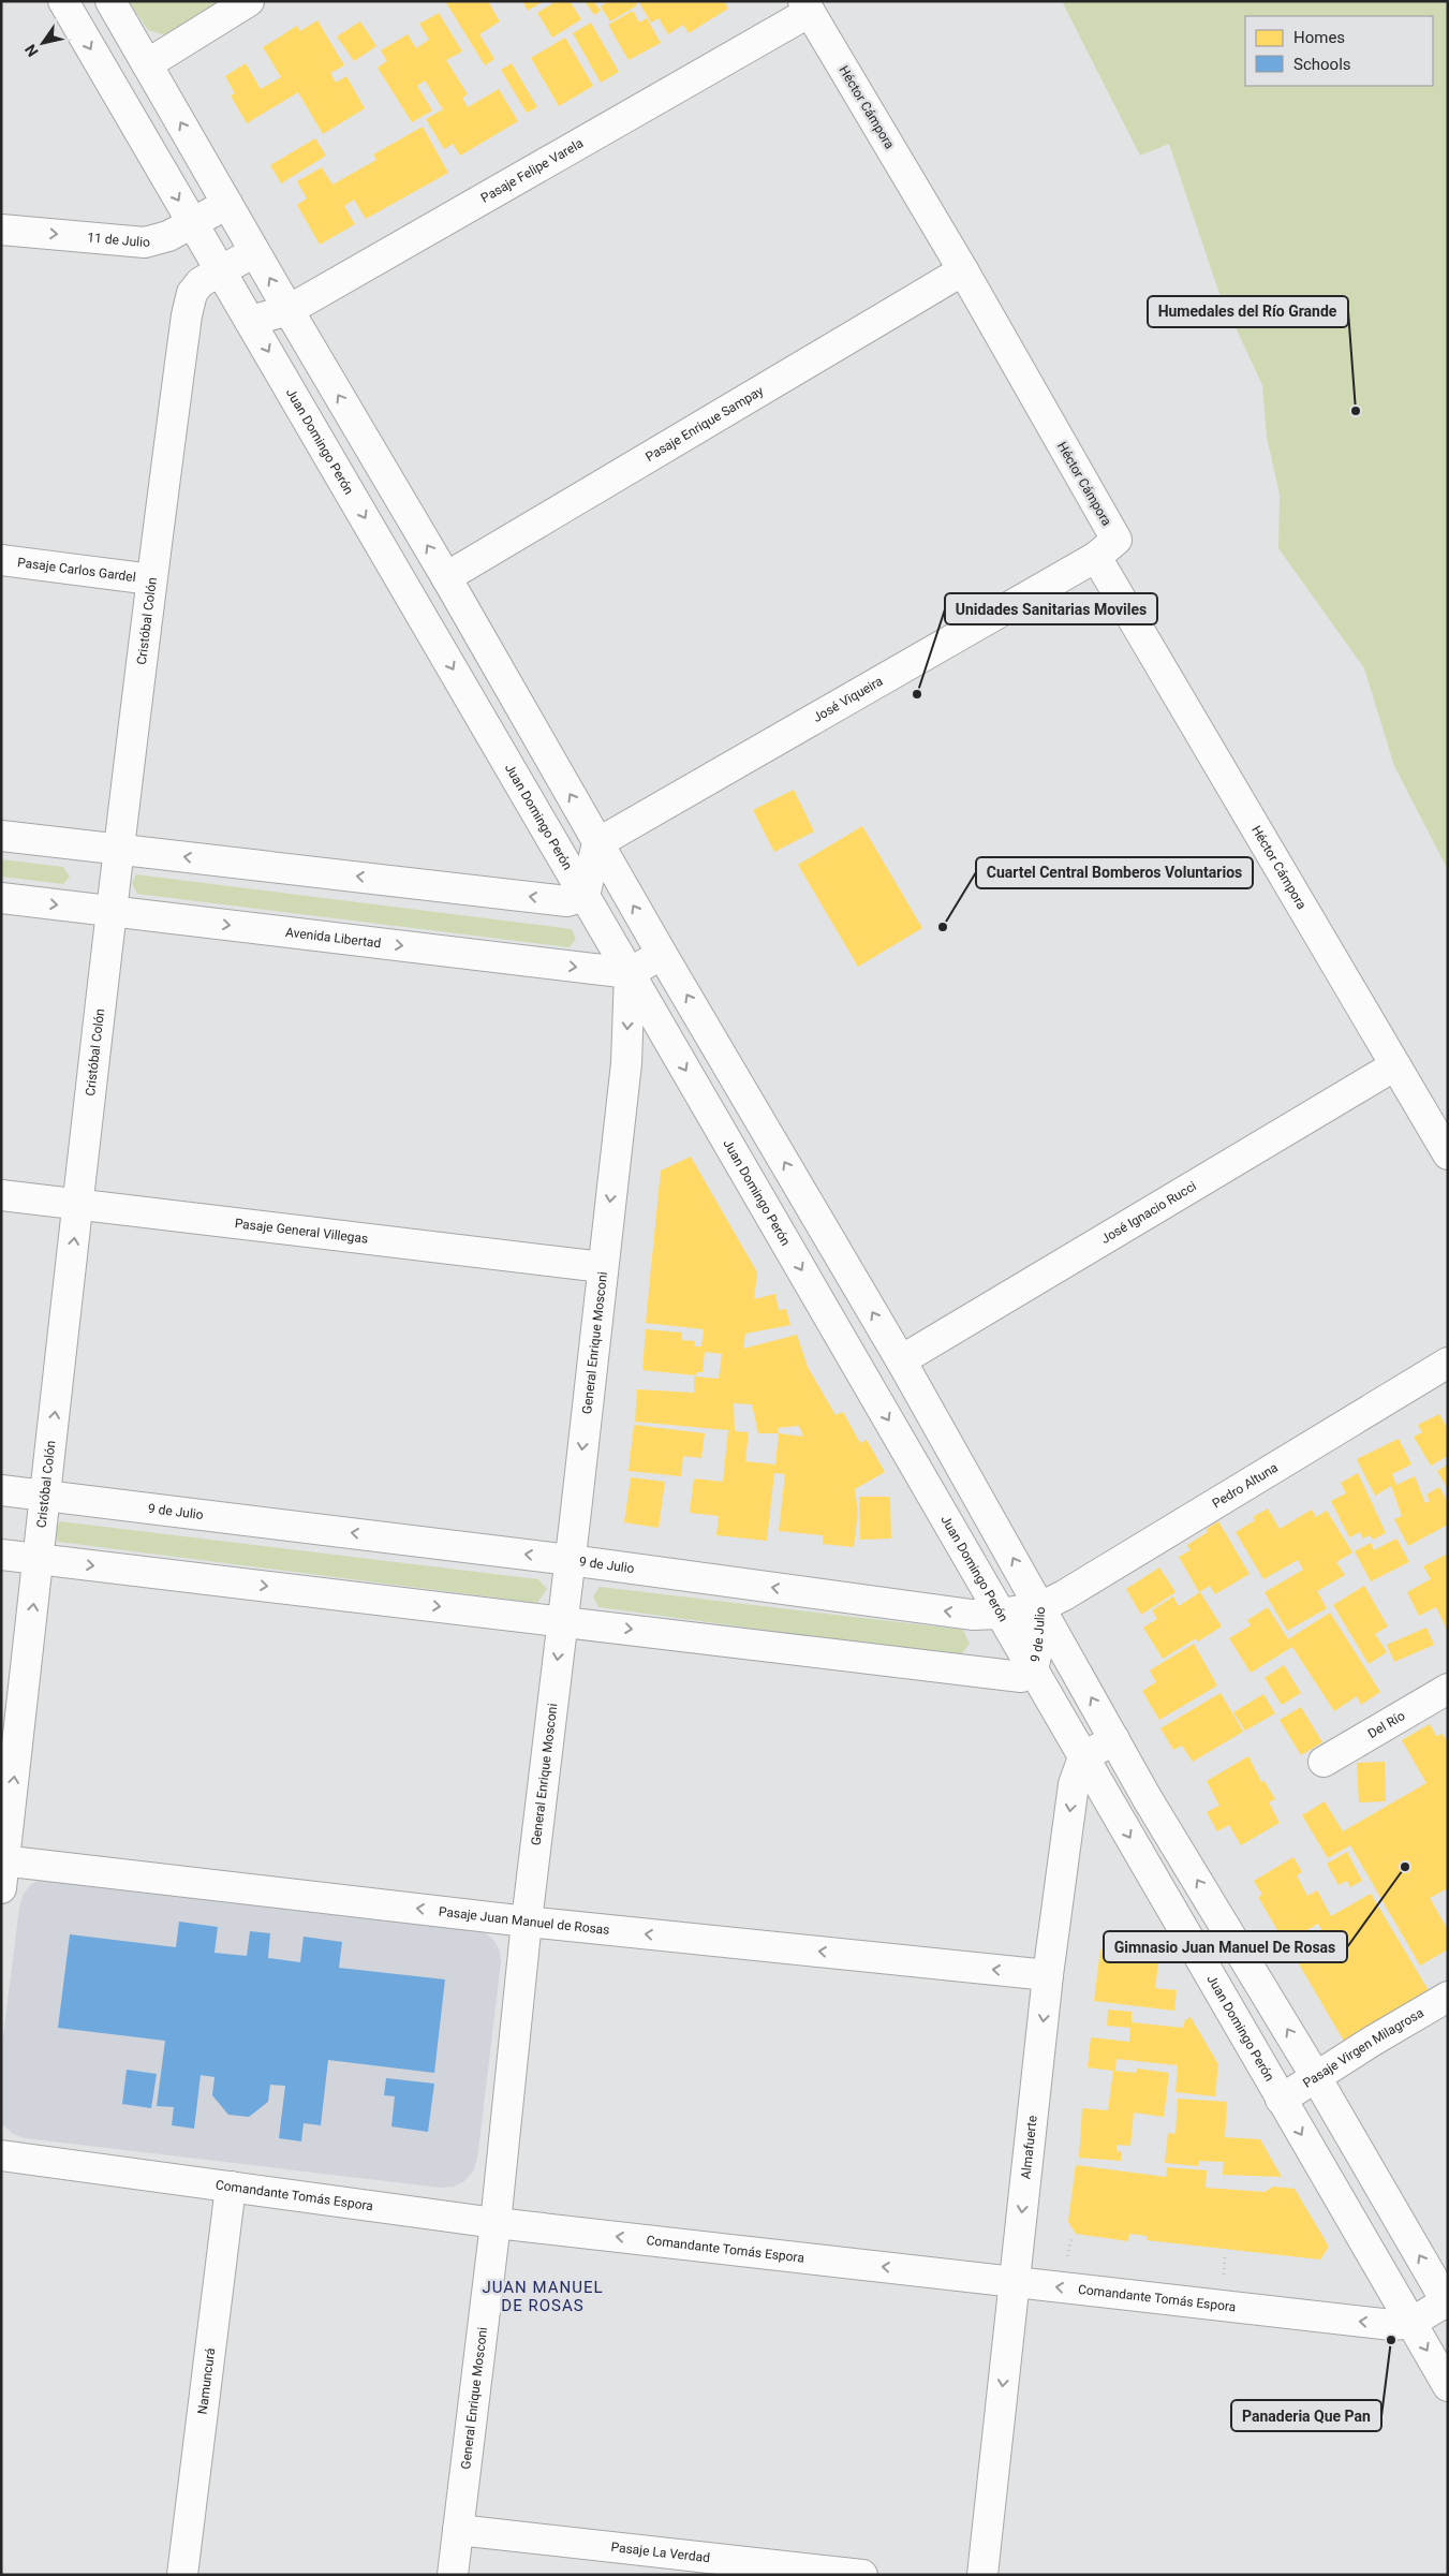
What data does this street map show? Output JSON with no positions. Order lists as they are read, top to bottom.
{
  "streets": {
    "street": [
      "Héctor Cámpora",
      "Pasaje Felipe Varela",
      "11 de Julio",
      "Pasaje Enrique Sampay",
      "Juan Domingo Perón",
      "Pasaje Carlos Gardel",
      "Cristóbal Colón",
      "José Viqueira",
      "Avenida Libertad",
      "José Ignacio Rucci",
      "Pasaje General Villegas",
      "General Enrique Mosconi",
      "Pedro Altuna",
      "9 de Julio",
      "Del Río",
      "Pasaje Juan Manuel de Rosas",
      "Pasaje Virgen Milagrosa",
      "Almafuerte",
      "Comandante Tomás Espora",
      "Namuncurá",
      "Pasaje La Verdad"
    ]
  },
  "crossings": [
    ["Héctor Cámpora", "Pasaje Felipe Varela"],
    ["Héctor Cámpora", "Pasaje Enrique Sampay"],
    ["Héctor Cámpora", "José Viqueira"],
    ["Héctor Cámpora", "José Ignacio Rucci"],
    ["Pasaje Felipe Varela", "Juan Domingo Perón"],
    ["11 de Julio", "Juan Domingo Perón"],
    ["Juan Domingo Perón", "Cristóbal Colón"],
    ["Juan Domingo Perón", "Avenida Libertad"],
    ["Juan Domingo Perón", "General Enrique Mosconi"],
    ["Juan Domingo Perón", "9 de Julio"],
    ["Juan Domingo Perón", "Pasaje Virgen Milagrosa"],
    ["Juan Domingo Perón", "Almafuerte"],
    ["Juan Domingo Perón", "Comandante Tomás Espora"],
    ["Pasaje Carlos Gardel", "Cristóbal Colón"],
    ["Cristóbal Colón", "Avenida Libertad"],
    ["Cristóbal Colón", "Pasaje General Villegas"],
    ["Cristóbal Colón", "9 de Julio"],
    ["Cristóbal Colón", "Pasaje Juan Manuel de Rosas"],
    ["Avenida Libertad", "General Enrique Mosconi"],
    ["Pasaje General Villegas", "General Enrique Mosconi"],
    ["General Enrique Mosconi", "9 de Julio"],
    ["General Enrique Mosconi", "Pasaje Juan Manuel de Rosas"],
    ["General Enrique Mosconi", "Comandante Tomás Espora"],
    ["General Enrique Mosconi", "Pasaje La Verdad"],
    ["Pedro Altuna", "9 de Julio"],
    ["Pasaje Juan Manuel de Rosas", "Almafuerte"],
    ["Almafuerte", "Comandante Tomás Espora"],
    ["Comandante Tomás Espora", "Namuncurá"]
  ],
  "one_way": [
    "11 de Julio",
    "Cristóbal Colón",
    "General Enrique Mosconi",
    "Pasaje Juan Manuel de Rosas",
    "Almafuerte",
    "Comandante Tomás Espora"
  ],
  "districts": ["JUAN MANUEL DE ROSAS"],
  "places": [
    "Humedales del Río Grande",
    "Unidades Sanitarias Moviles",
    "Cuartel Central Bomberos Voluntarios",
    "Gimnasio Juan Manuel De Rosas",
    "Panaderia Que Pan"
  ],
  "legend": ["Homes", "Schools"],
  "north": "bottom left"
}
